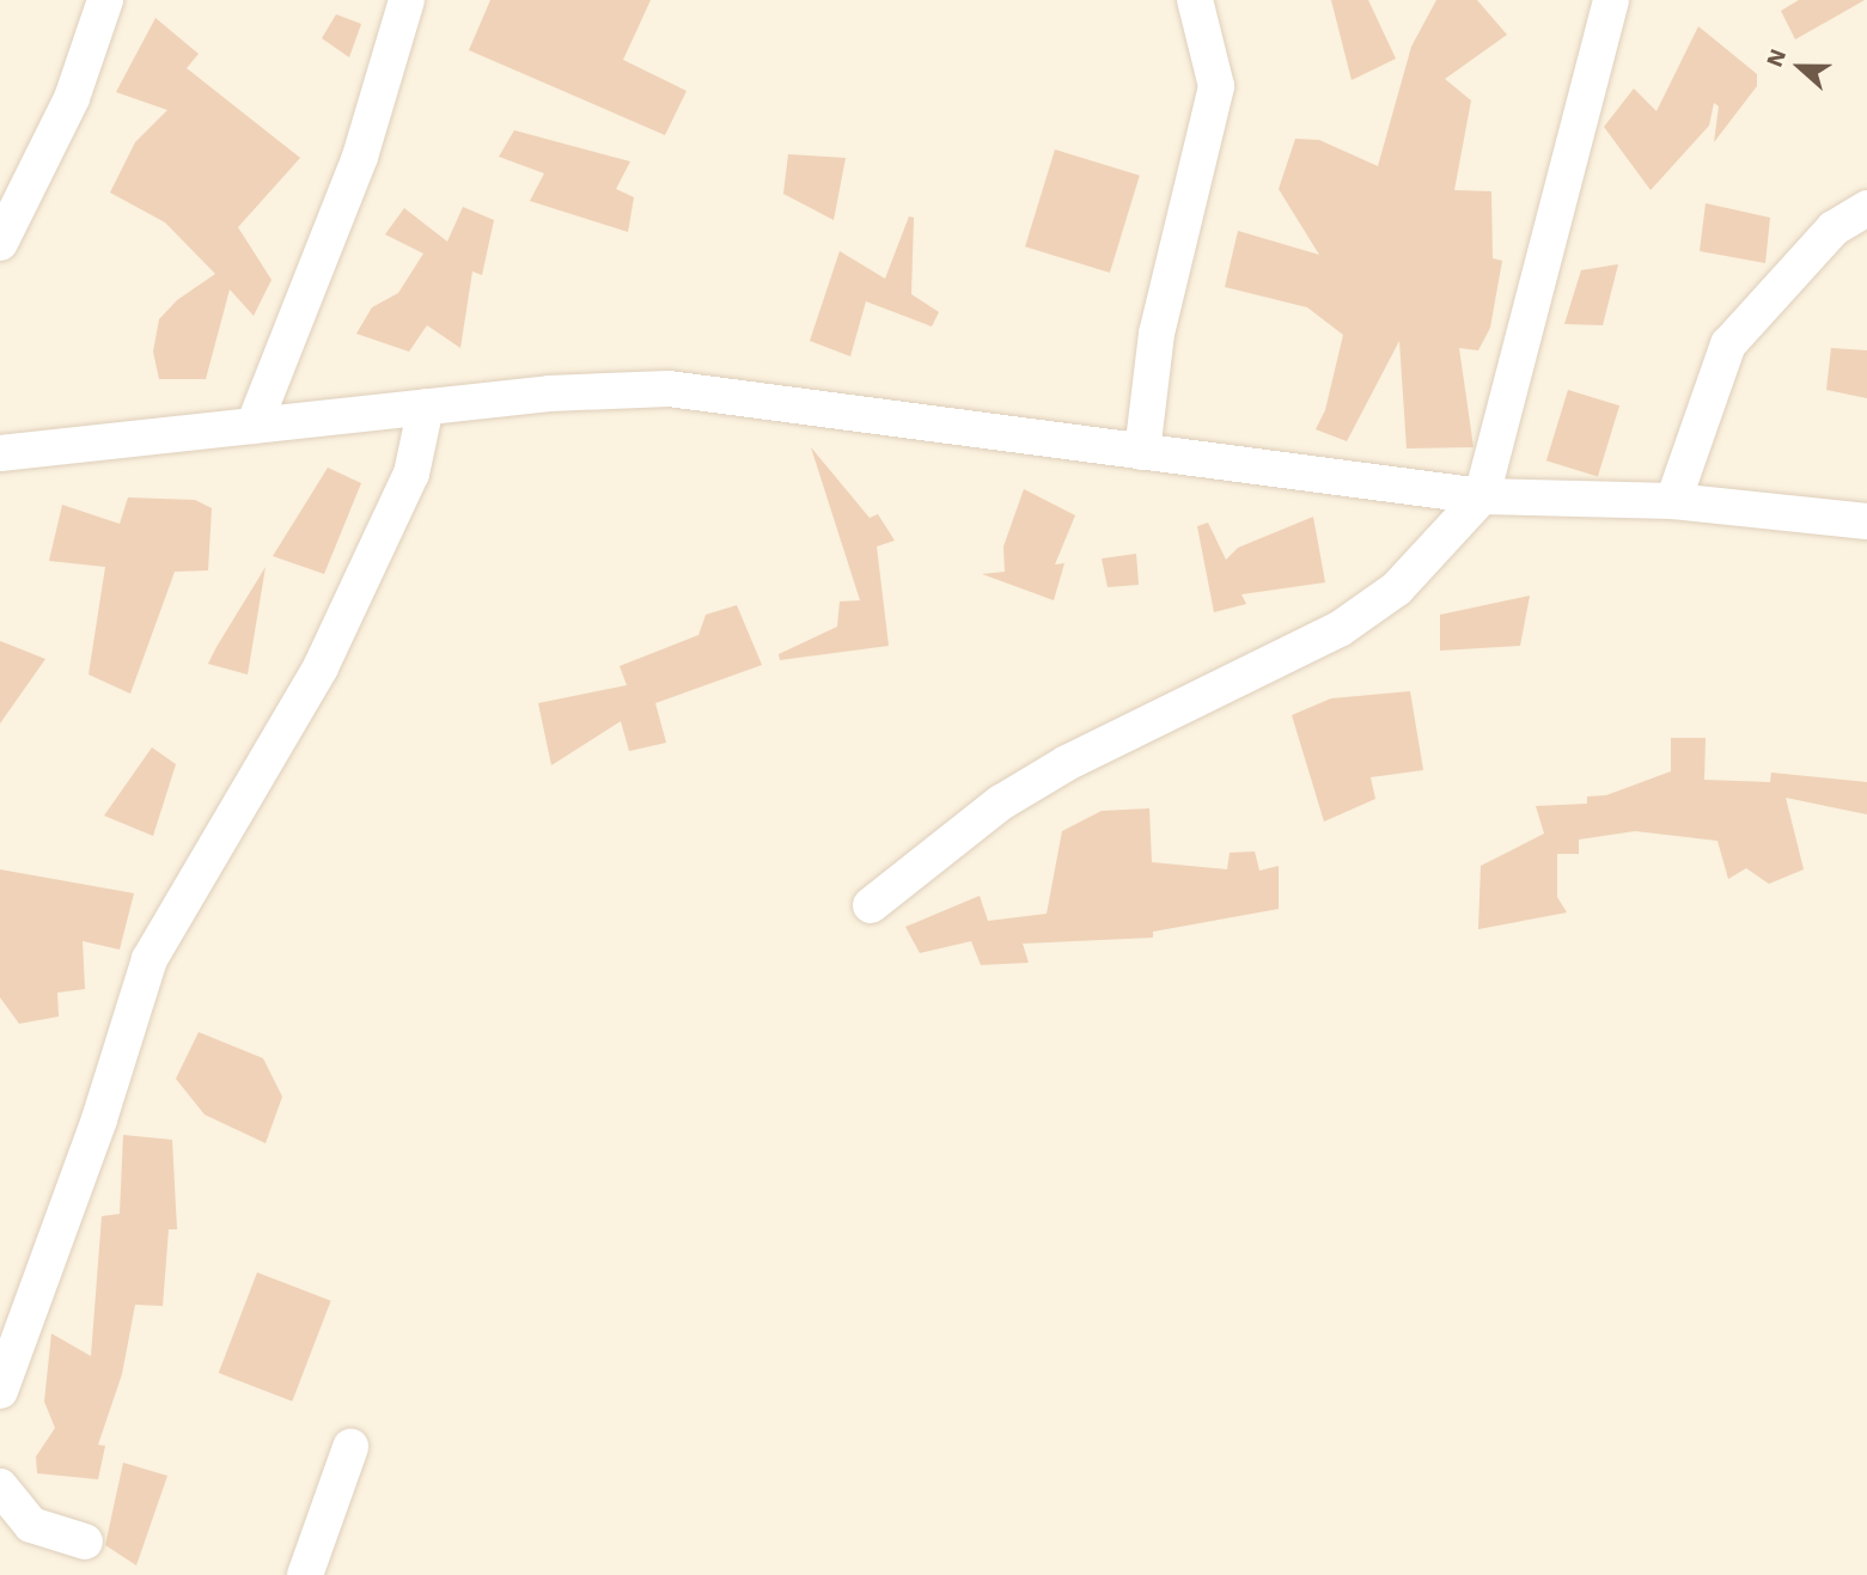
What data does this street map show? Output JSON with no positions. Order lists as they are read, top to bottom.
{
  "north": "left"
}
